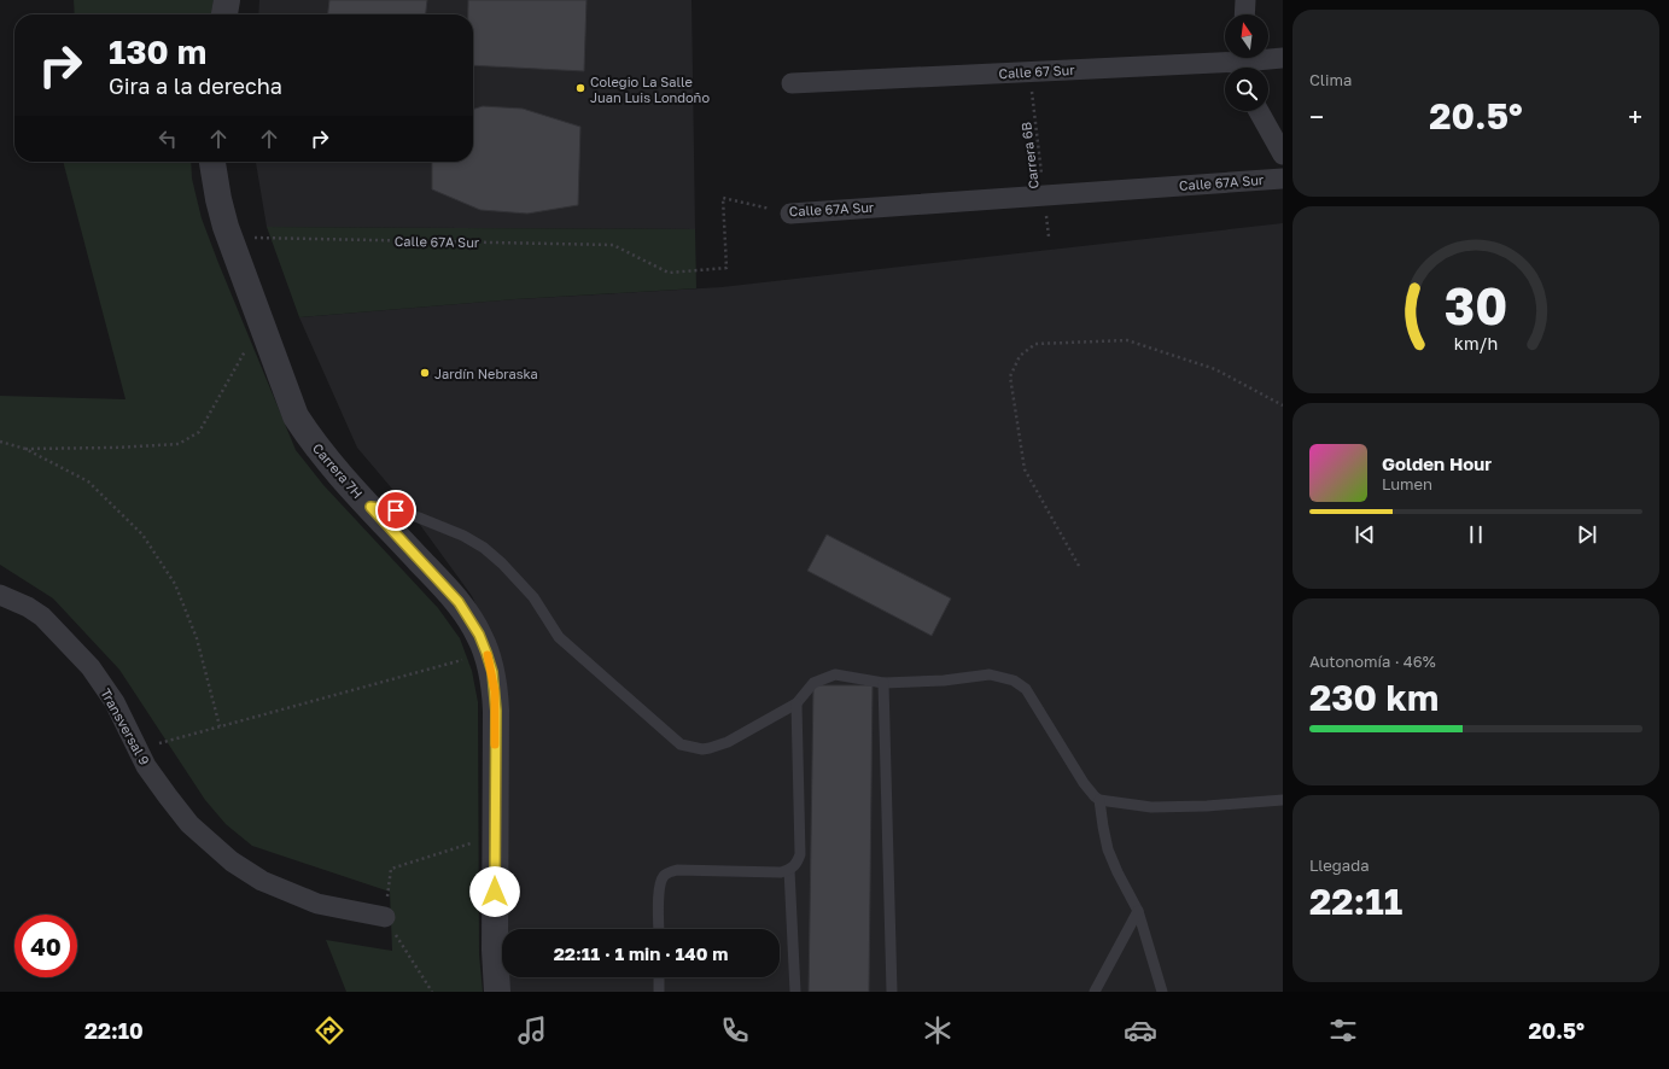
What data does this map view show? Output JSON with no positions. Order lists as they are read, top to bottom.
{
  "streets": {
    "street": [
      "Calle 67 Sur",
      "Calle 67A Sur",
      "Carrera 7H",
      "Transversal 9"
    ],
    "path": ["Carrera 6B"]
  },
  "crossings": [
    ["Calle 67 Sur", "Carrera 6B"],
    ["Carrera 6B", "Calle 67A Sur"],
    ["Calle 67A Sur", "Carrera 7H"]
  ],
  "places": ["Colegio La Salle Juan Luis Londoño", "Jardín Nebraska"],
  "north": "top",
  "page": {
    "tile": [
      "Clima",
      ["Autonomía · 46%", "230 km"],
      ["Llegada", "22:11"]
    ],
    "turn": ["130 m", "Gira a la derecha"],
    "heat": ["−", "20.5°", "+"],
    "song": ["Golden Hour", "Lumen"],
    "limit": "40",
    "trip": "22:11 · 1 min · 140 m",
    "tabs": ["22:10", "20.5°"],
    "gauge": ["30", "km/h"]
  }
}
